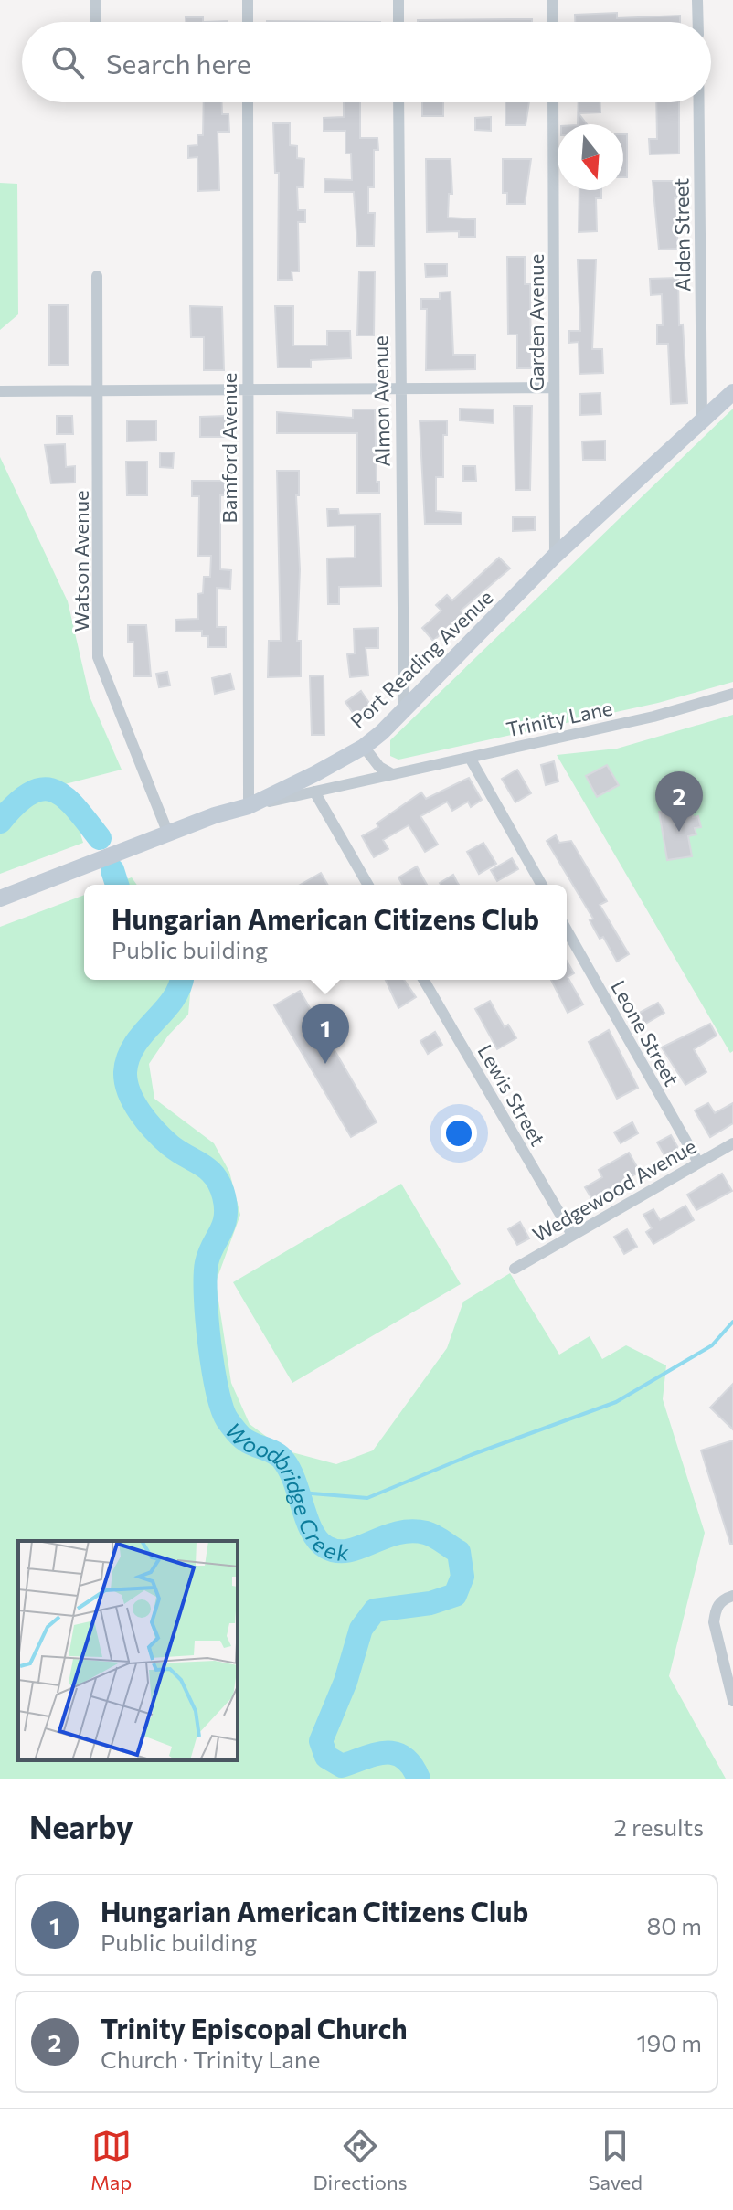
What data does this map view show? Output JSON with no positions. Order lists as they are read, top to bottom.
{
  "streets": {
    "main road": ["Port Reading Avenue"],
    "street": [
      "Alden Street",
      "Garden Avenue",
      "Almon Avenue",
      "Bamford Avenue",
      "Watson Avenue",
      "Trinity Lane",
      "Leone Street",
      "Lewis Street",
      "Wedgewood Avenue"
    ]
  },
  "crossings": [
    ["Alden Street", "Port Reading Avenue"],
    ["Garden Avenue", "Port Reading Avenue"],
    ["Almon Avenue", "Port Reading Avenue"],
    ["Bamford Avenue", "Port Reading Avenue"],
    ["Bamford Avenue", "Trinity Lane"],
    ["Watson Avenue", "Port Reading Avenue"],
    ["Port Reading Avenue", "Trinity Lane"],
    ["Leone Street", "Wedgewood Avenue"],
    ["Lewis Street", "Wedgewood Avenue"]
  ],
  "water": ["Woodbridge Creek"],
  "north": "bottom",
  "page": {
    "search": "Search here",
    "pins": ["2", "1"],
    "popup": ["Hungarian American Citizens Club", "Public building"],
    "heading": ["Nearby", "2 results"],
    "list": [
      {
        "mark": "1",
        "name": "Hungarian American Citizens Club",
        "note": "Public building",
        "value": "80 m"
      },
      {
        "mark": "2",
        "name": "Trinity Episcopal Church",
        "note": "Church · Trinity Lane",
        "value": "190 m"
      }
    ],
    "nav": ["Map", "Directions", "Saved"]
  }
}
